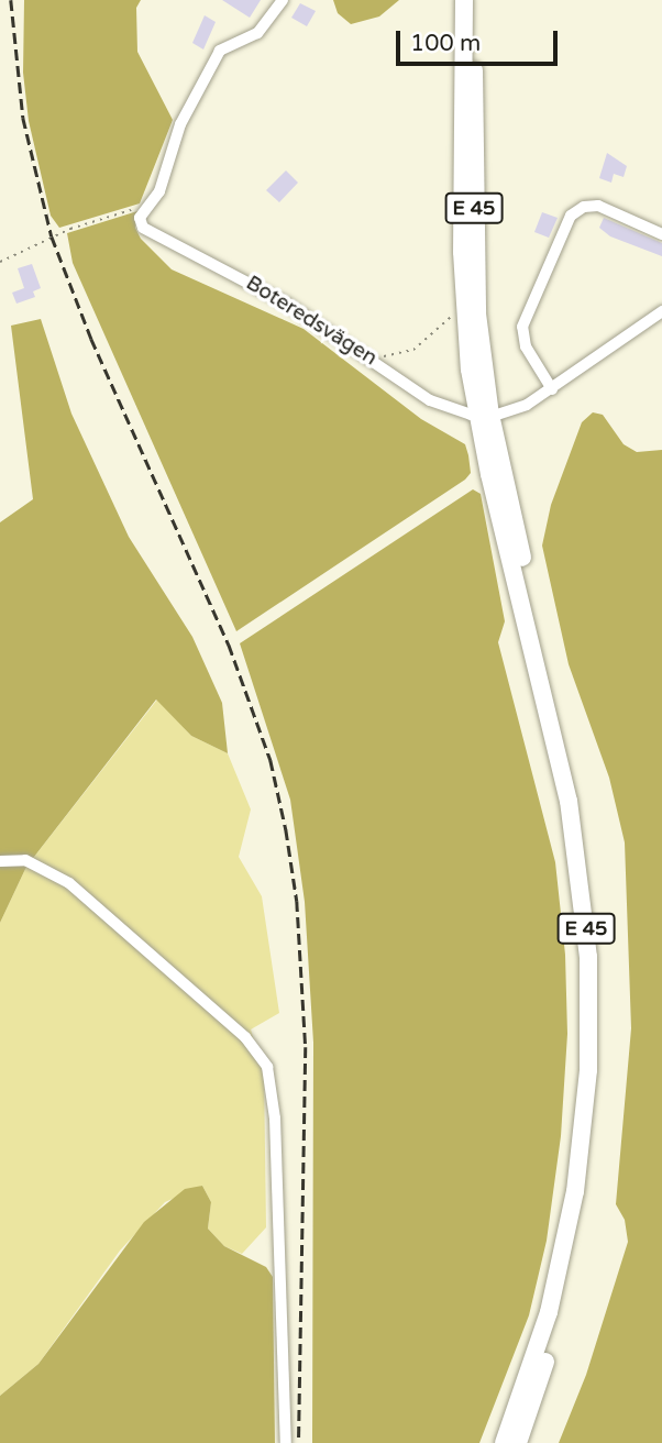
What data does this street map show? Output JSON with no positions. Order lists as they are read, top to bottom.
{
  "streets": {
    "highway": ["E 45"],
    "street": ["Boteredsvägen"]
  },
  "crossings": [
    ["E 45", "Boteredsvägen"]
  ],
  "scale_bar": "100 m"
}
